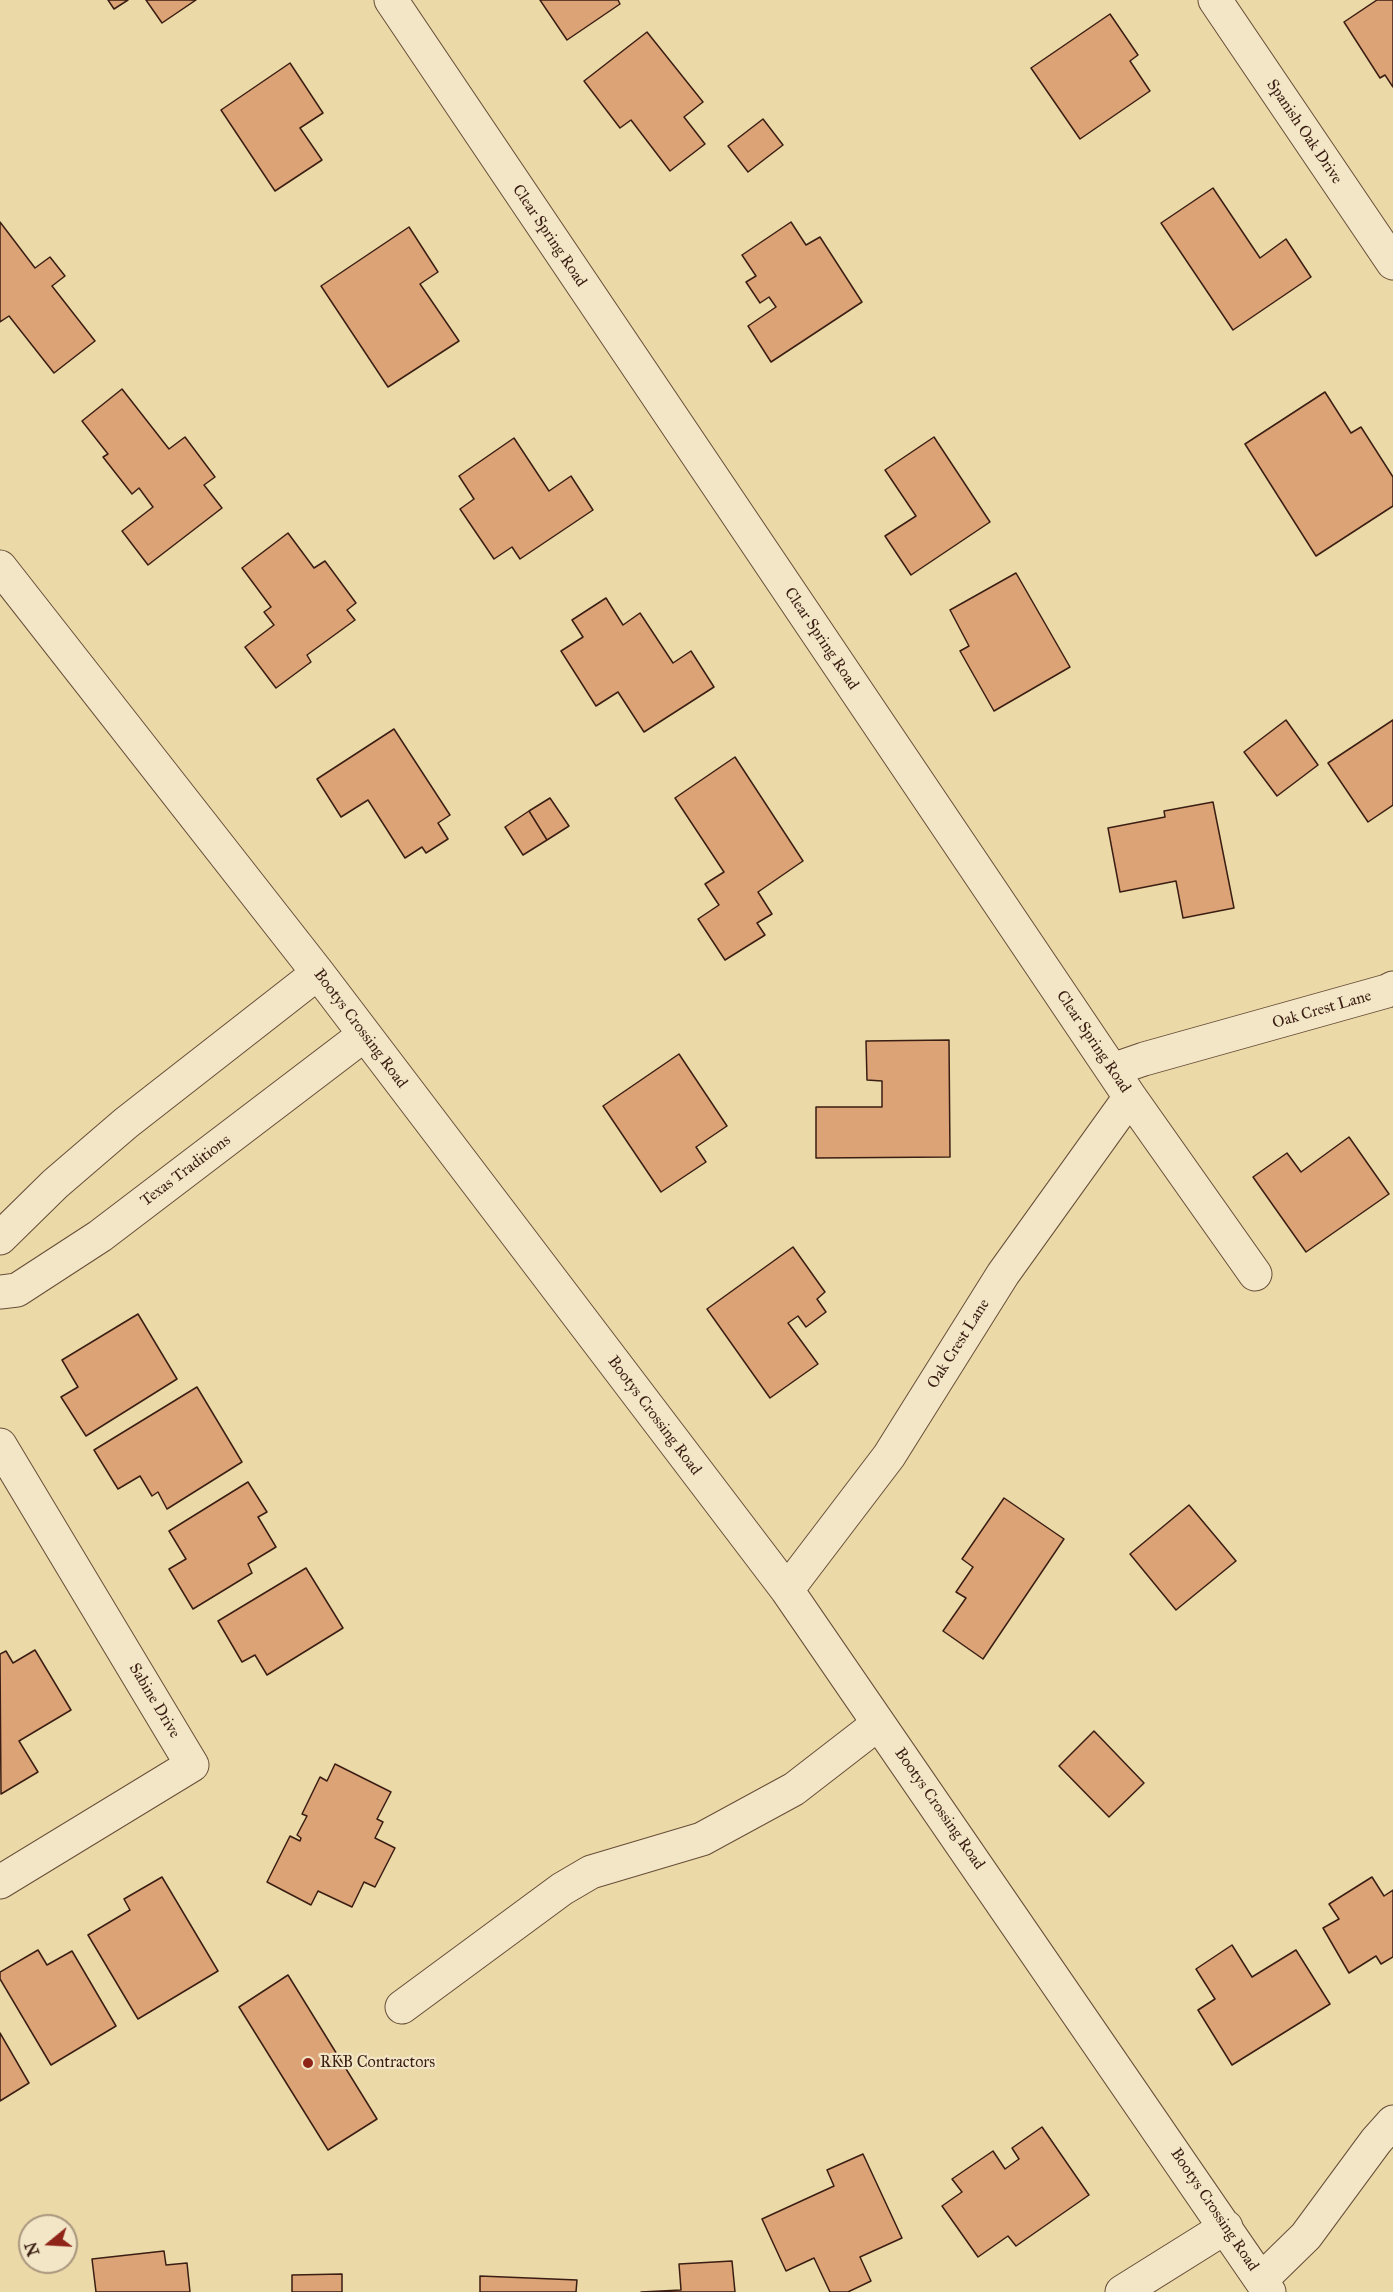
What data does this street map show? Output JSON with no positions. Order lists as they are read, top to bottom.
{
  "streets": {
    "street": [
      "Spanish Oak Drive",
      "Clear Spring Road",
      "Oak Crest Lane",
      "Bootys Crossing Road",
      "Texas Traditions",
      "Sabine Drive"
    ]
  },
  "crossings": [
    ["Clear Spring Road", "Oak Crest Lane"],
    ["Oak Crest Lane", "Bootys Crossing Road"],
    ["Bootys Crossing Road", "Texas Traditions"]
  ],
  "places": ["RKB Contractors"],
  "north": "left"
}
